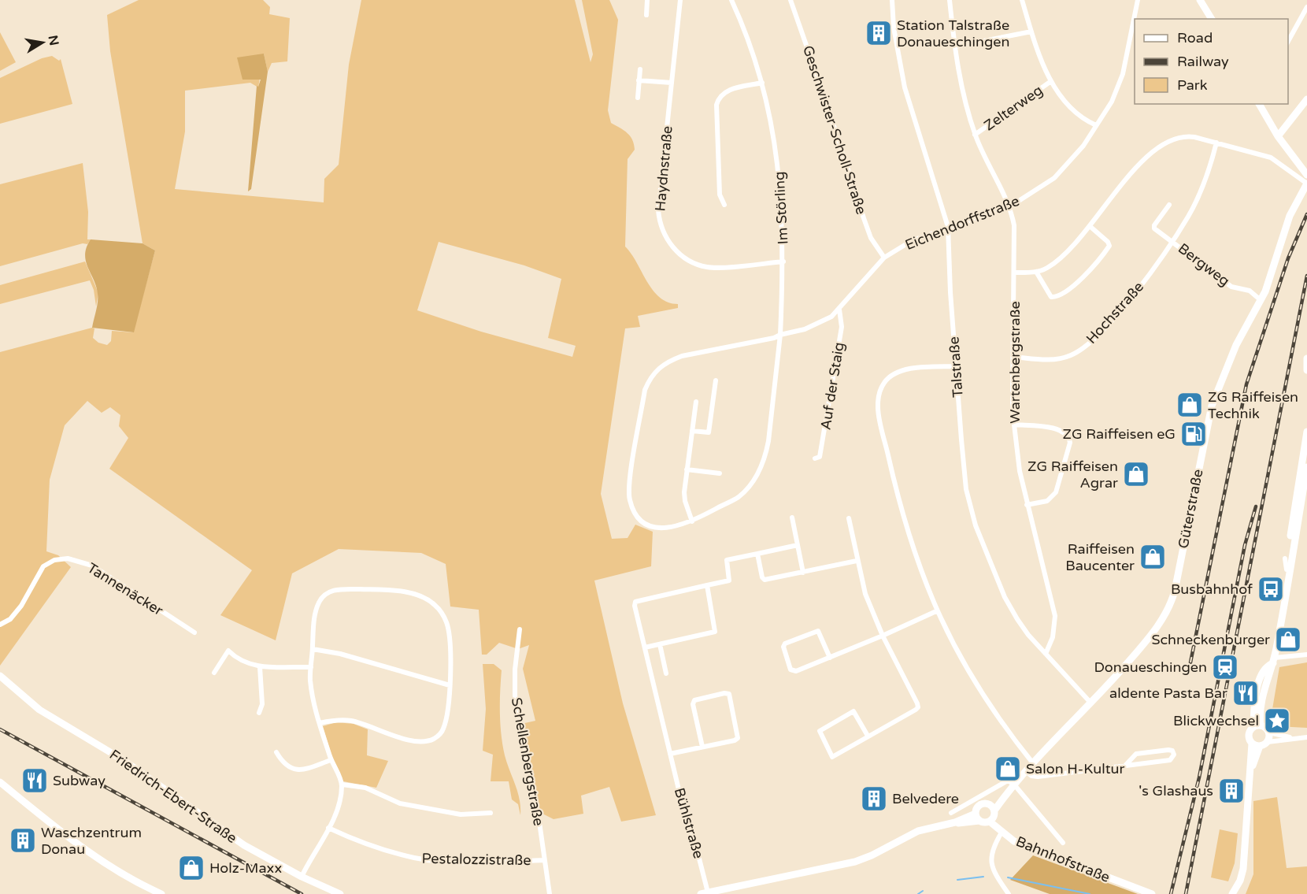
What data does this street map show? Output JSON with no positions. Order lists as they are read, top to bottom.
{
  "streets": {
    "main road": ["Güterstraße", "Friedrich-Ebert-Straße", "Bahnhofstraße"],
    "street": [
      "Zelterweg",
      "Geschwister-Scholl-Straße",
      "Haydnstraße",
      "Im Störling",
      "Eichendorffstraße",
      "Bergweg",
      "Hochstraße",
      "Wartenbergstraße",
      "Talstraße",
      "Auf der Staig",
      "Tannenäcker",
      "Schellenbergstraße",
      "Bühlstraße",
      "Pestalozzistraße"
    ]
  },
  "crossings": [
    ["Zelterweg", "Wartenbergstraße"],
    ["Geschwister-Scholl-Straße", "Eichendorffstraße"],
    ["Haydnstraße", "Im Störling"],
    ["Im Störling", "Eichendorffstraße"],
    ["Eichendorffstraße", "Wartenbergstraße"],
    ["Eichendorffstraße", "Talstraße"],
    ["Eichendorffstraße", "Auf der Staig"],
    ["Bergweg", "Hochstraße"],
    ["Bergweg", "Güterstraße"],
    ["Hochstraße", "Wartenbergstraße"],
    ["Wartenbergstraße", "Talstraße"],
    ["Talstraße", "Güterstraße"],
    ["Güterstraße", "Bahnhofstraße"],
    ["Schellenbergstraße", "Pestalozzistraße"]
  ],
  "places": {
    "building": [
      "Station Talstraße Donaueschingen",
      "'s Glashaus",
      "Belvedere",
      "Waschzentrum Donau"
    ],
    "shop": [
      "ZG Raiffeisen Technik",
      "ZG Raiffeisen Agrar",
      "Raiffeisen Baucenter",
      "Schneckenburger",
      "Salon H-Kultur",
      "Holz-Maxx"
    ],
    "fuel station": ["ZG Raiffeisen eG"],
    "bus stop": ["Busbahnhof"],
    "station": ["Donaueschingen"],
    "restaurant": ["aldente Pasta Bar", "Subway"],
    "place": ["Blickwechsel"]
  },
  "legend": ["Road", "Railway", "Park"],
  "north": "right"
}
